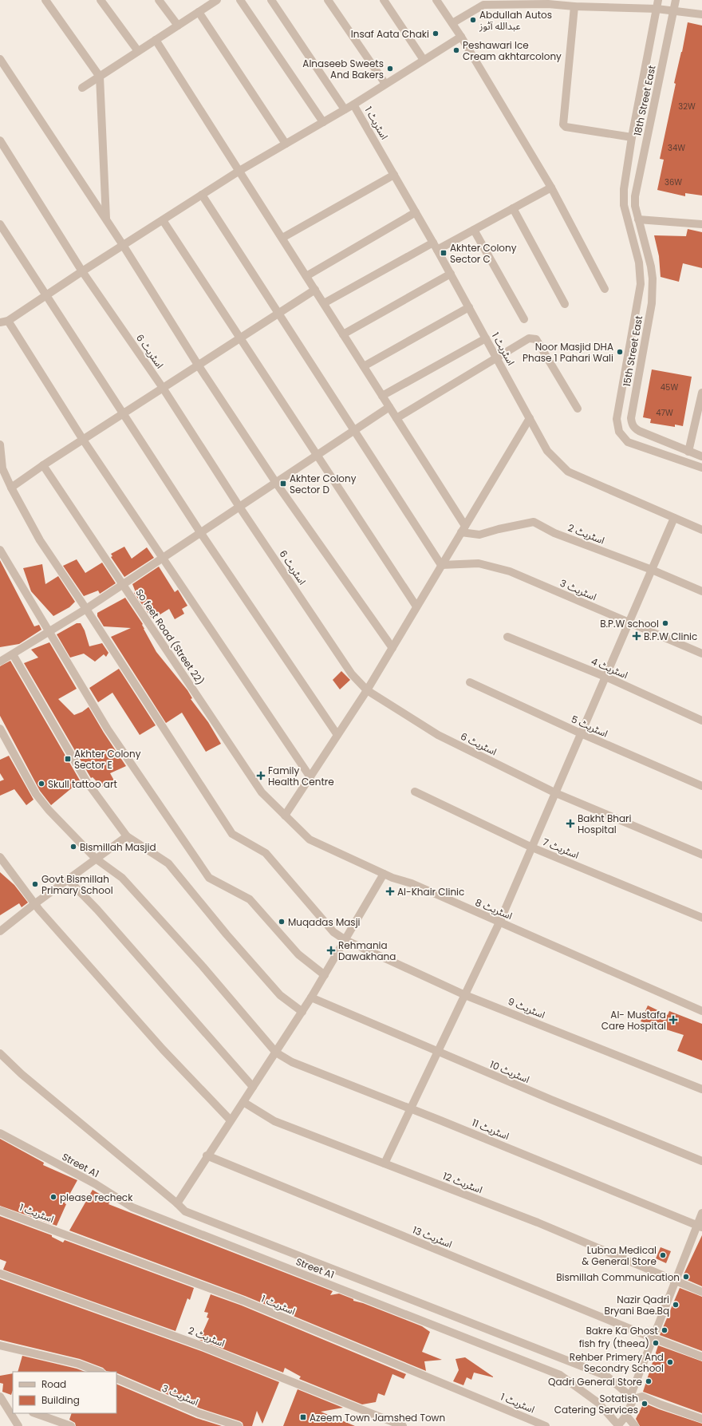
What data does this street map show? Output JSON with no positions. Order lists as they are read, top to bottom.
{
  "streets": {
    "street": [
      "18th Street East",
      "اسٹریٹ 1",
      "اسٹریٹ 6",
      "15th Street East",
      "اسٹریٹ 2",
      "اسٹریٹ 3",
      "So feet Road (Street 22)",
      "اسٹریٹ 4",
      "اسٹریٹ 5",
      "اسٹریٹ 7",
      "اسٹریٹ 8",
      "اسٹریٹ 9",
      "اسٹریٹ 10",
      "اسٹریٹ 11",
      "Street A1",
      "اسٹریٹ 12",
      "اسٹریٹ 13"
    ]
  },
  "crossings": [
    ["18th Street East", "15th Street East"],
    ["So feet Road (Street 22)", "اسٹریٹ 8"]
  ],
  "places": {
    "other": [
      "Abdullah Autos عبدالله آٹوز",
      "Insaf Aata Chaki",
      "Peshawari Ice Cream akhtarcolony",
      "Alnaseeb Sweets And Bakers",
      "Noor Masjid DHA Phase 1 Pahari Wali",
      "B.P.W school",
      "Skull tattoo art",
      "Bismillah Masjid",
      "Govt Bismillah Primary School",
      "Muqadas Masji",
      "please recheck",
      "Lubna Medical & General Store",
      "Bismillah Communication",
      "Nazir Qadri Bryani Bae.Bq",
      "Bakre Ka Ghost",
      "fish fry (theea)",
      "Rehber Primery And Secondry School",
      "Qadri General Store",
      "Sotatish Catering Services"
    ],
    "transit": [
      "Akhter Colony Sector C",
      "Akhter Colony Sector D",
      "Akhter Colony Sector E",
      "Azeem Town Jamshed Town"
    ],
    "health": [
      "B.P.W Clinic",
      "Family Health Centre",
      "Bakht Bhari Hospital",
      "Al-Khair Clinic",
      "Rehmania Dawakhana",
      "Al- Mustafa Care Hospital"
    ]
  },
  "house_numbers": [
    "32W",
    "34W",
    "36W",
    "45W",
    "47W"
  ],
  "legend": ["Road", "Building"]
}
